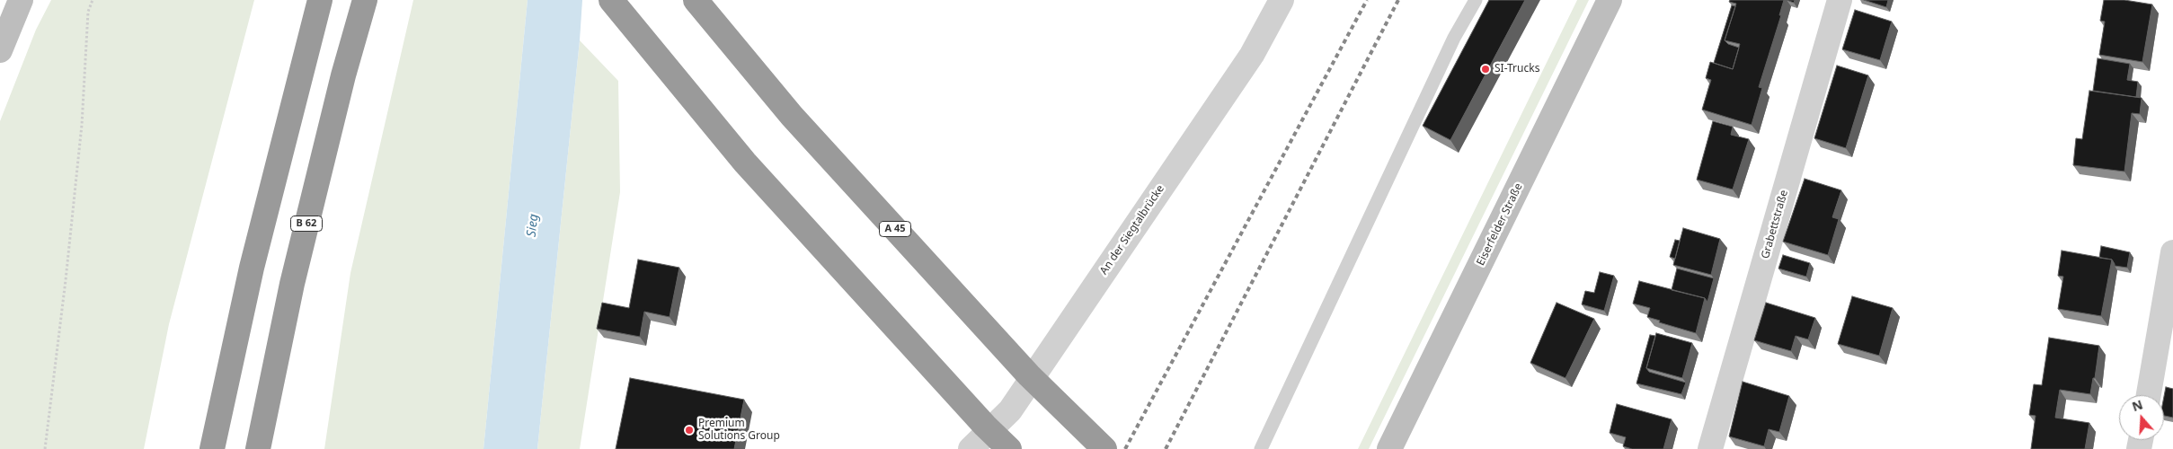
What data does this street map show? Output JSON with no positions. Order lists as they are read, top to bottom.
{
  "streets": {
    "highway": ["B 62", "A 45"],
    "main road": ["Eiserfelder Straße"],
    "street": ["Grabettstraße", "An der Siegtalbrücke"]
  },
  "water": ["Sieg"],
  "places": ["SI-Trucks", "Premium Solutions Group"],
  "north": "top"
}
